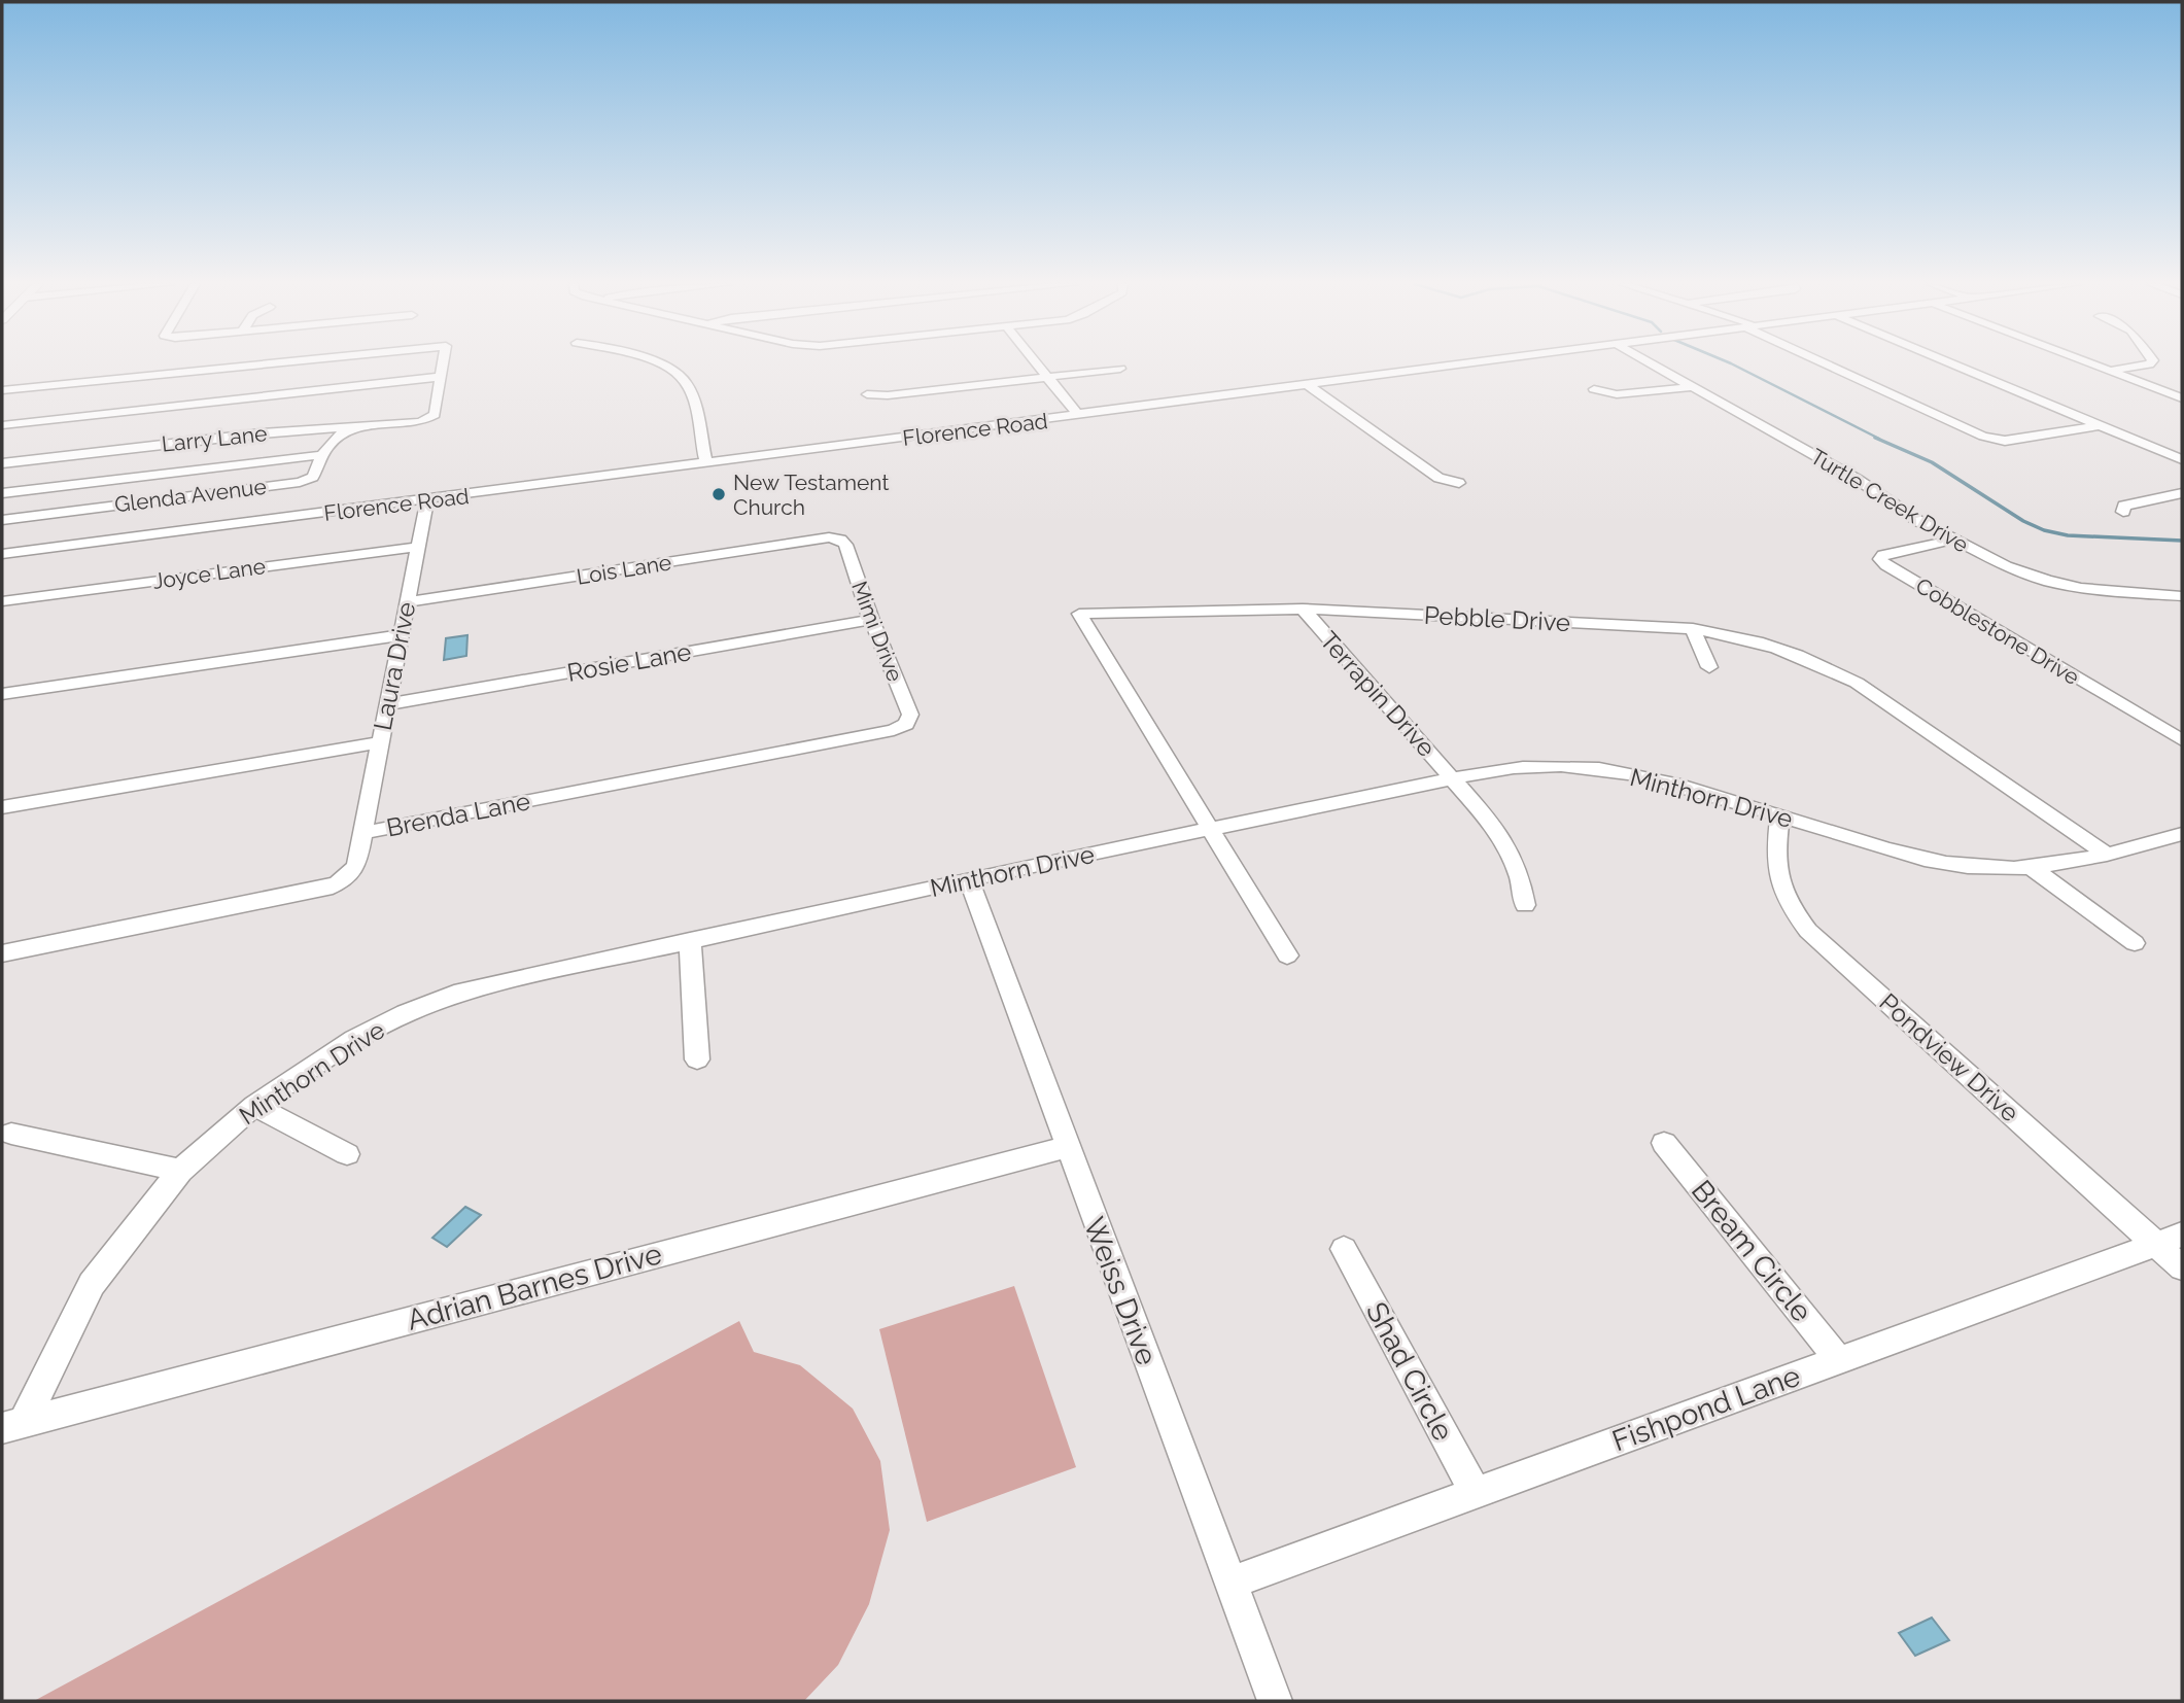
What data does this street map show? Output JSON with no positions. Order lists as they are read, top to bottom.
{
  "streets": {
    "street": [
      "Florence Road",
      "Larry Lane",
      "Glenda Avenue",
      "Turtle Creek Drive",
      "Lois Lane",
      "Joyce Lane",
      "Pebble Drive",
      "Mimi Drive",
      "Cobblestone Drive",
      "Rosie Lane",
      "Laura Drive",
      "Terrapin Drive",
      "Minthorn Drive",
      "Brenda Lane",
      "Pondview Drive",
      "Bream Circle",
      "Adrian Barnes Drive",
      "Weiss Drive",
      "Shad Circle",
      "Fishpond Lane"
    ]
  },
  "crossings": [
    ["Florence Road", "Laura Drive"],
    ["Larry Lane", "Glenda Avenue"],
    ["Turtle Creek Drive", "Cobblestone Drive"],
    ["Lois Lane", "Mimi Drive"],
    ["Lois Lane", "Laura Drive"],
    ["Joyce Lane", "Laura Drive"],
    ["Pebble Drive", "Terrapin Drive"],
    ["Pebble Drive", "Minthorn Drive"],
    ["Mimi Drive", "Rosie Lane"],
    ["Mimi Drive", "Brenda Lane"],
    ["Rosie Lane", "Laura Drive"],
    ["Laura Drive", "Brenda Lane"],
    ["Terrapin Drive", "Minthorn Drive"],
    ["Minthorn Drive", "Pondview Drive"],
    ["Minthorn Drive", "Adrian Barnes Drive"],
    ["Minthorn Drive", "Weiss Drive"],
    ["Pondview Drive", "Fishpond Lane"],
    ["Bream Circle", "Fishpond Lane"],
    ["Adrian Barnes Drive", "Weiss Drive"],
    ["Weiss Drive", "Fishpond Lane"],
    ["Shad Circle", "Fishpond Lane"]
  ],
  "places": ["New Testament Church"]
}
